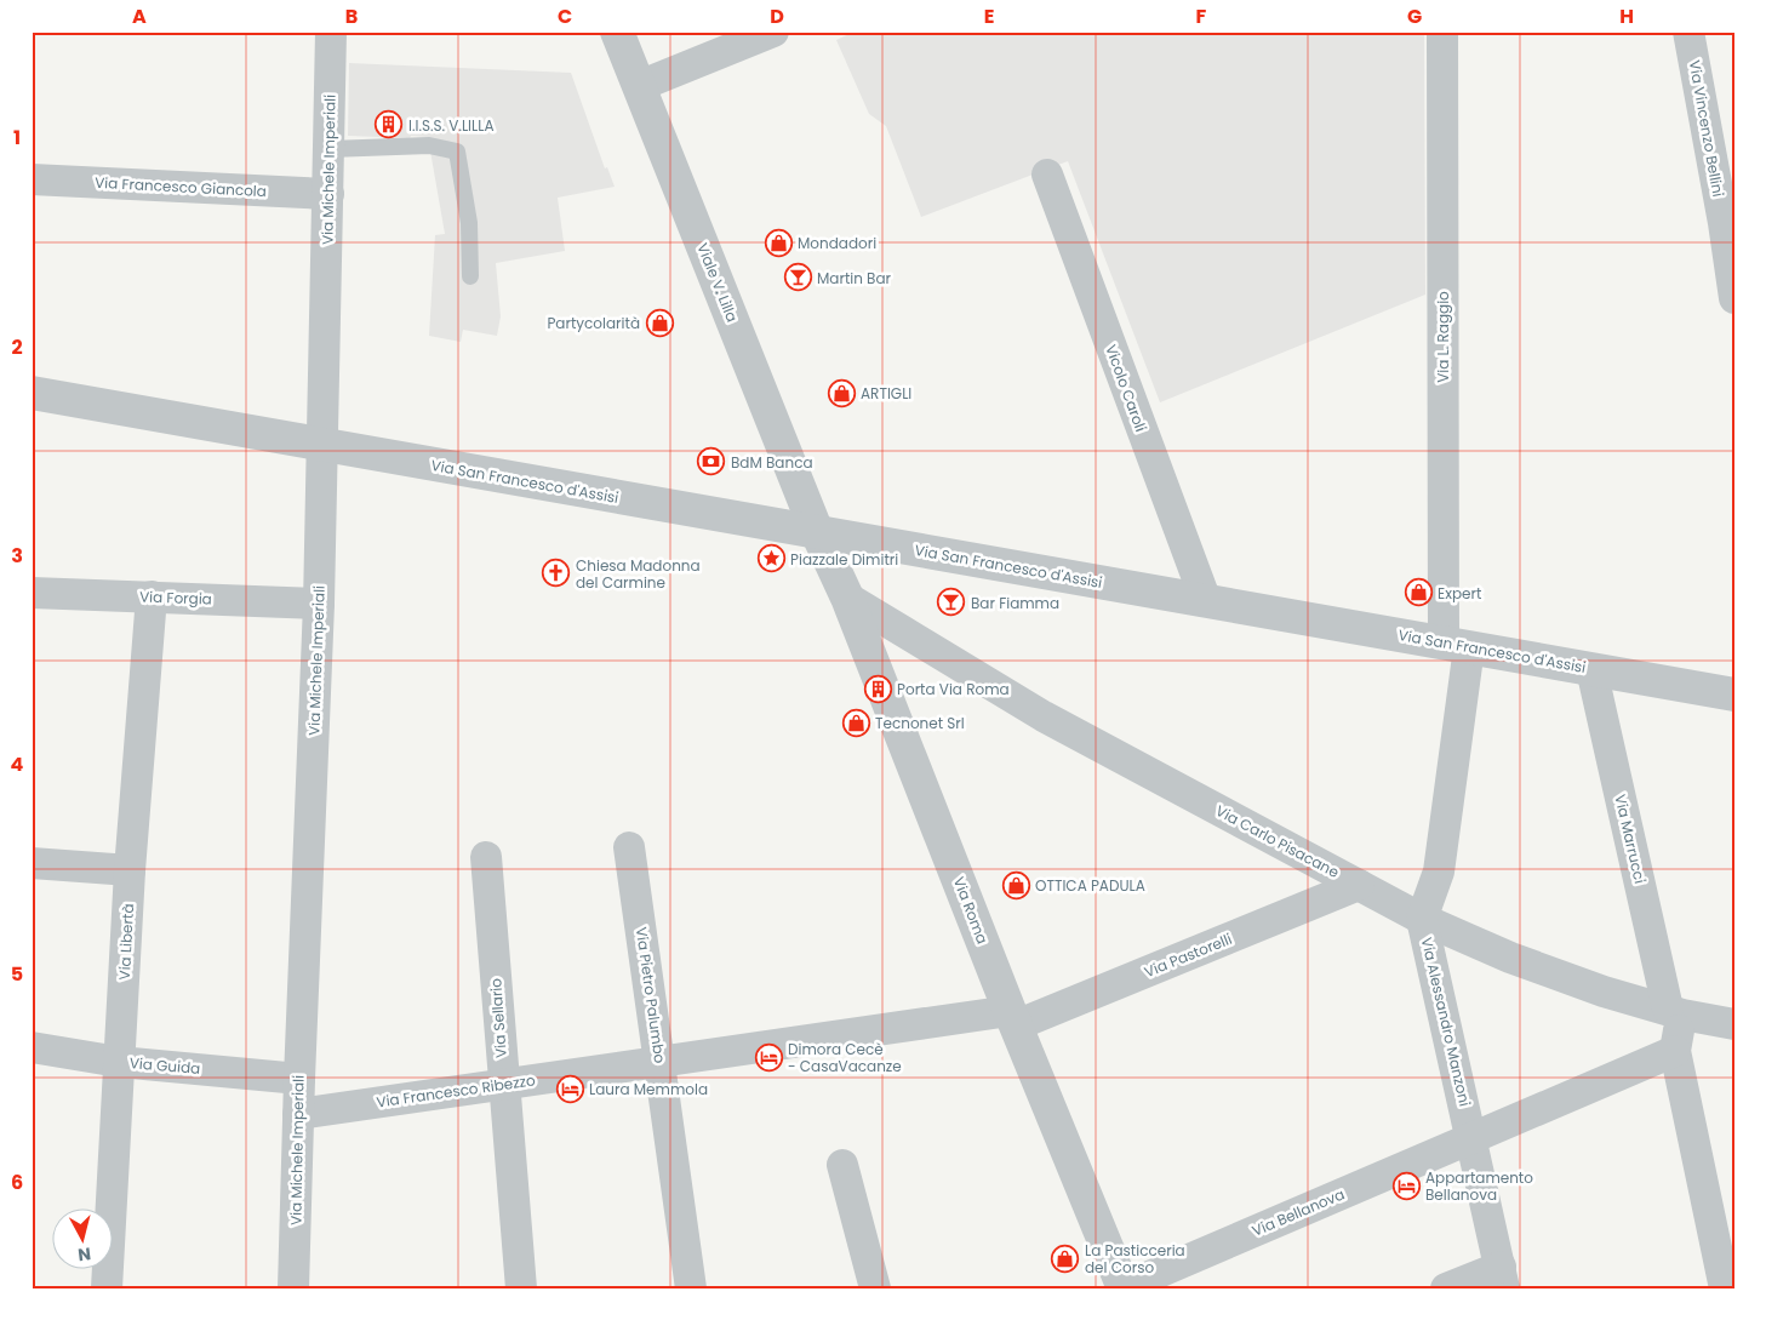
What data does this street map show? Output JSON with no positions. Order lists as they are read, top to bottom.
{
  "streets": {
    "street": [
      "Via Vincenzo Bellini",
      "Via Michele Imperiali",
      "Via Francesco Giancola",
      "Viale V. Lilla",
      "Via L. Raggio",
      "Vicolo Caroli",
      "Via San Francesco d'Assisi",
      "Via Forgia",
      "Via Marrucci",
      "Via Carlo Pisacane",
      "Via Roma",
      "Via Libertà",
      "Via Pastorelli",
      "Via Pietro Palumbo",
      "Via Sellario",
      "Via Alessandro Manzoni",
      "Via Guida",
      "Via Francesco Ribezzo",
      "Via Bellanova"
    ]
  },
  "crossings": [
    ["Via Michele Imperiali", "Via Francesco Giancola"],
    ["Via Michele Imperiali", "Via San Francesco d'Assisi"],
    ["Via Michele Imperiali", "Via Forgia"],
    ["Via Michele Imperiali", "Via Guida"],
    ["Via Michele Imperiali", "Via Francesco Ribezzo"],
    ["Viale V. Lilla", "Via San Francesco d'Assisi"],
    ["Viale V. Lilla", "Via Roma"],
    ["Via L. Raggio", "Via San Francesco d'Assisi"],
    ["Via L. Raggio", "Via Alessandro Manzoni"],
    ["Vicolo Caroli", "Via San Francesco d'Assisi"],
    ["Via San Francesco d'Assisi", "Via Marrucci"],
    ["Via San Francesco d'Assisi", "Via Roma"],
    ["Via San Francesco d'Assisi", "Via Alessandro Manzoni"],
    ["Via Forgia", "Via Libertà"],
    ["Via Marrucci", "Via Carlo Pisacane"],
    ["Via Marrucci", "Via Bellanova"],
    ["Via Carlo Pisacane", "Via Roma"],
    ["Via Carlo Pisacane", "Via Pastorelli"],
    ["Via Carlo Pisacane", "Via Alessandro Manzoni"],
    ["Via Roma", "Via Pastorelli"],
    ["Via Roma", "Via Francesco Ribezzo"],
    ["Via Roma", "Via Bellanova"],
    ["Via Libertà", "Via Guida"],
    ["Via Pastorelli", "Via Francesco Ribezzo"],
    ["Via Pietro Palumbo", "Via Francesco Ribezzo"],
    ["Via Sellario", "Via Francesco Ribezzo"],
    ["Via Alessandro Manzoni", "Via Bellanova"]
  ],
  "places": {
    "building": ["I.I.S.S. V.LILLA", "Porta Via Roma"],
    "shop": [
      "Mondadori",
      "Partycolarità",
      "ARTIGLI",
      "Expert",
      "Tecnonet Srl",
      "OTTICA PADULA",
      "La Pasticceria del Corso"
    ],
    "bar": ["Martin Bar", "Bar Fiamma"],
    "bank": ["BdM Banca"],
    "place": ["Piazzale Dimitri"],
    "church": ["Chiesa Madonna del Carmine"],
    "hotel": ["Dimora Cecè - CasaVacanze", "Laura Memmola", "Appartamento Bellanova"]
  },
  "north": "bottom",
  "grid": {
    "columns": [
      "A",
      "B",
      "C",
      "D",
      "E",
      "F",
      "G",
      "H"
    ],
    "rows": [
      "1",
      "2",
      "3",
      "4",
      "5",
      "6"
    ]
  }
}
